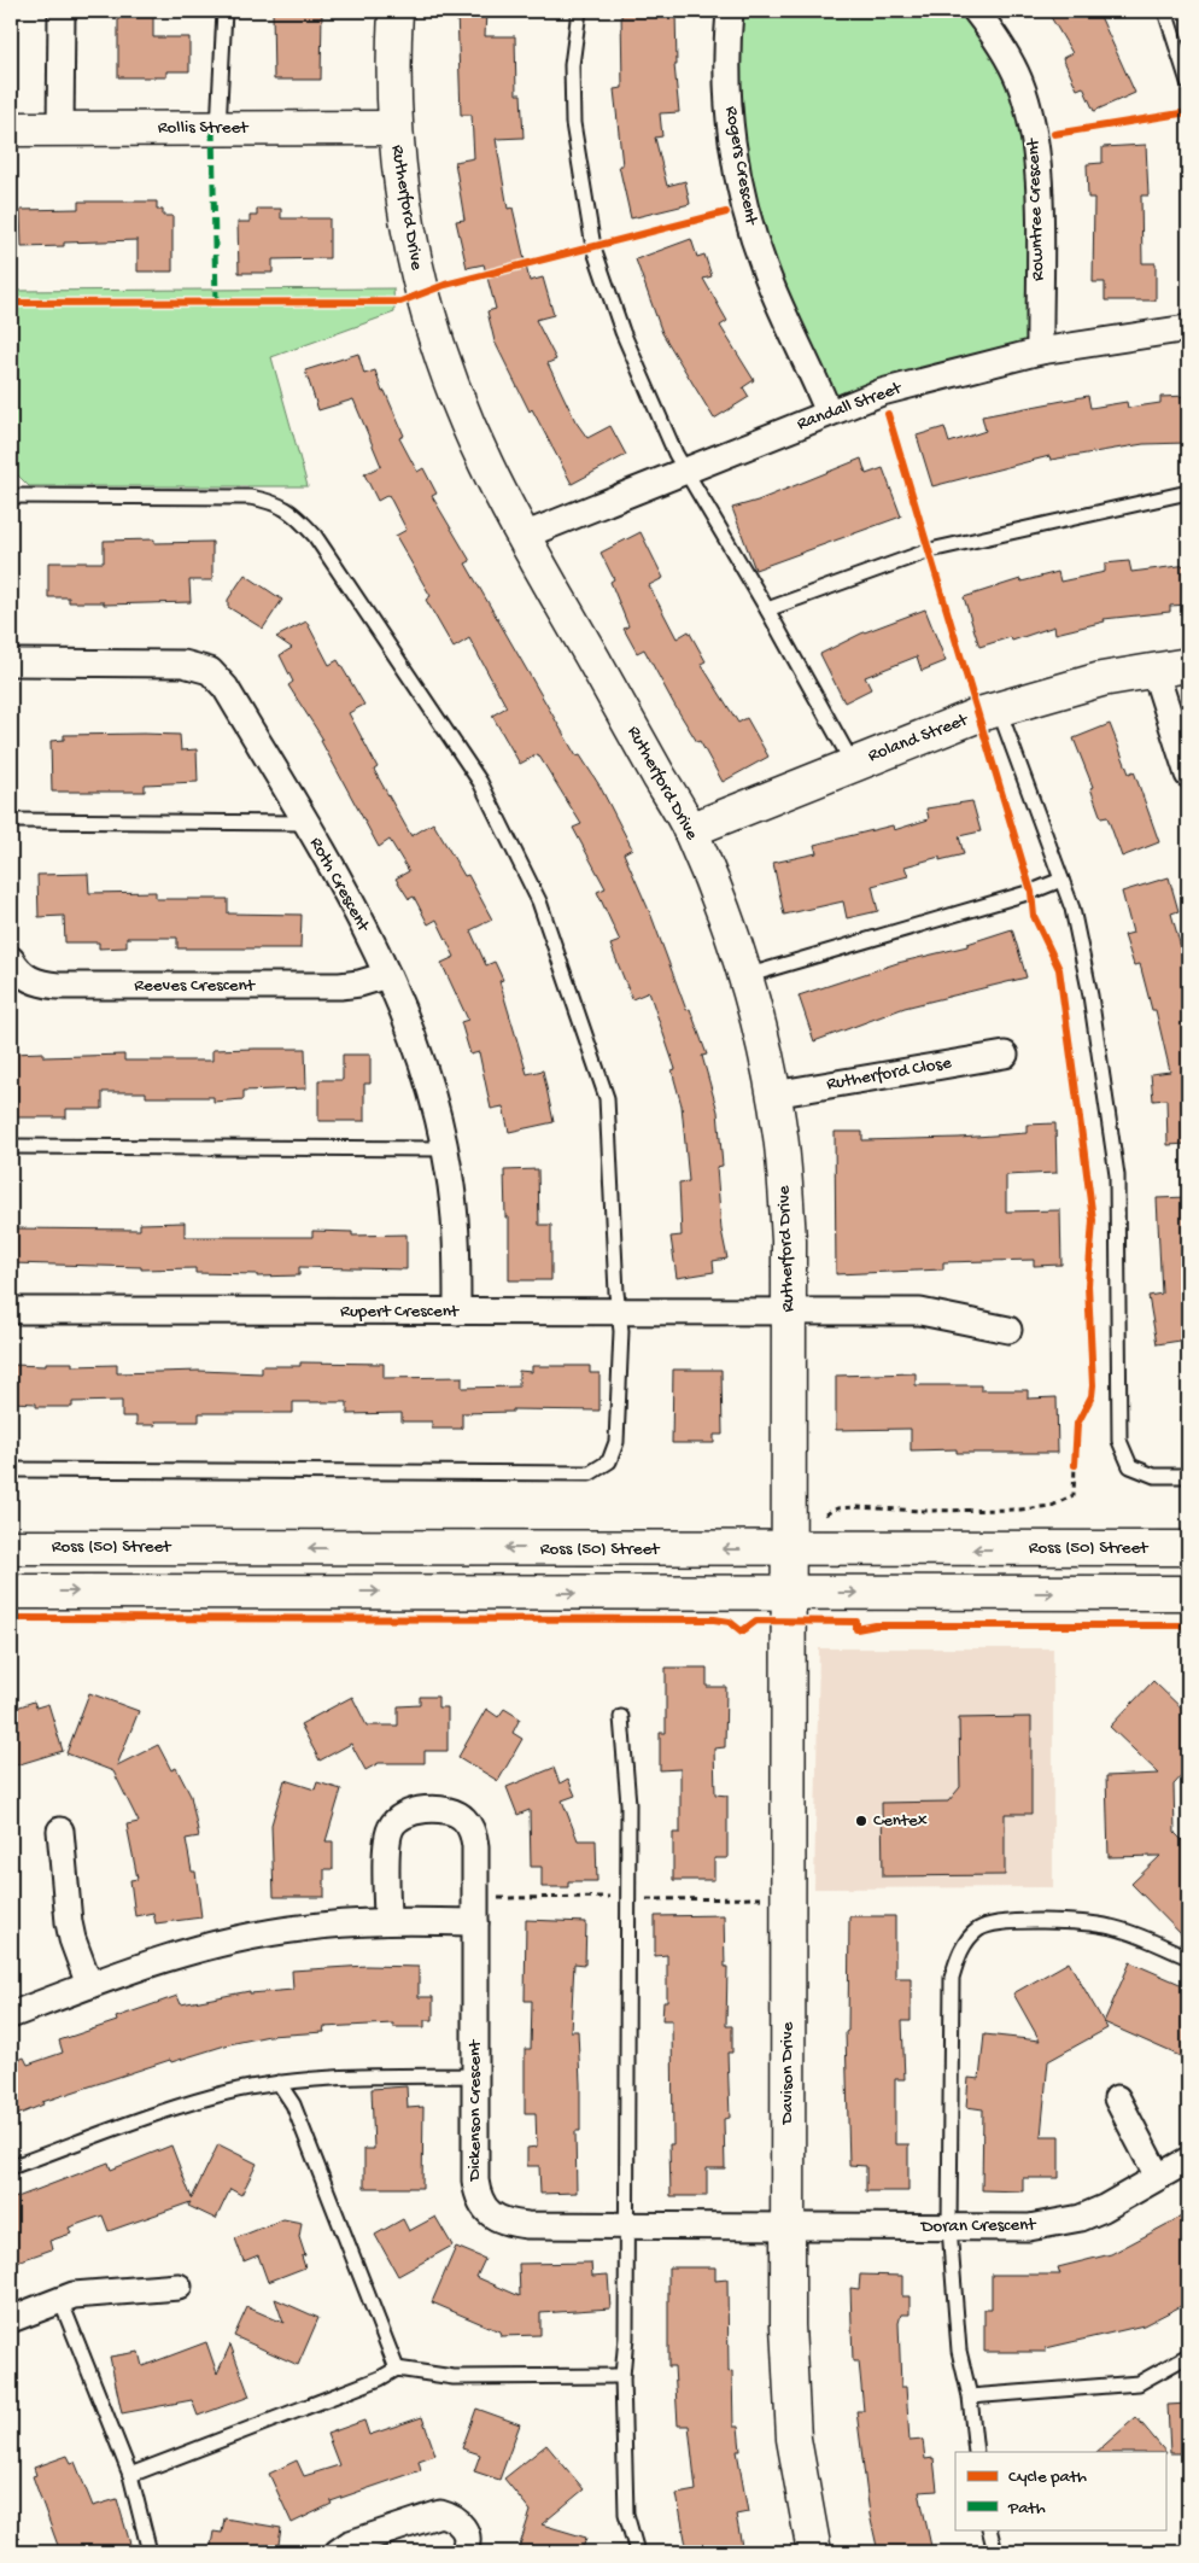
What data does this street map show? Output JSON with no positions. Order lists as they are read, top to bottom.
{
  "streets": {
    "street": [
      "Rollis Street",
      "Rogers Crescent",
      "Rutherford Drive",
      "Rowntree Crescent",
      "Randall Street",
      "Roland Street",
      "Roth Crescent",
      "Reeves Crescent",
      "Rutherford Close",
      "Rupert Crescent",
      "Ross (50) Street",
      "Davison Drive",
      "Dickenson Crescent",
      "Doran Crescent"
    ]
  },
  "crossings": [
    ["Rollis Street", "Rutherford Drive"],
    ["Rogers Crescent", "Randall Street"],
    ["Rutherford Drive", "Randall Street"],
    ["Rutherford Drive", "Roland Street"],
    ["Rutherford Drive", "Rutherford Close"],
    ["Rutherford Drive", "Rupert Crescent"],
    ["Rutherford Drive", "Ross (50) Street"],
    ["Rutherford Drive", "Davison Drive"],
    ["Rowntree Crescent", "Randall Street"],
    ["Roth Crescent", "Reeves Crescent"],
    ["Roth Crescent", "Rupert Crescent"],
    ["Davison Drive", "Dickenson Crescent"],
    ["Davison Drive", "Doran Crescent"],
    ["Dickenson Crescent", "Doran Crescent"]
  ],
  "places": ["Centex"],
  "legend": ["Cycle path", "Path"]
}
